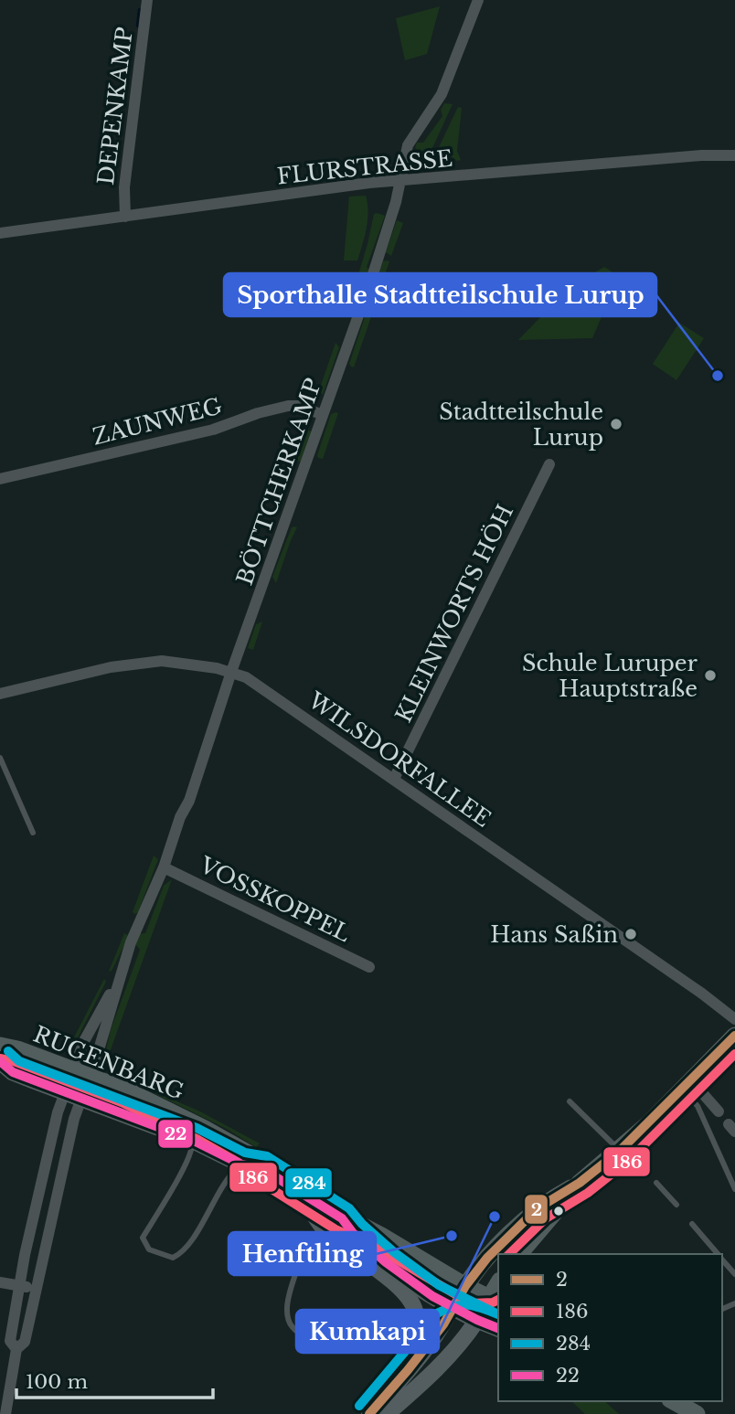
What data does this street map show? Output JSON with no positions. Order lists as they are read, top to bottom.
{
  "streets": {
    "main road": ["RUGENBARG"],
    "street": [
      "DEPENKAMP",
      "FLURSTRASSE",
      "ZAUNWEG",
      "BÖTTCHERKAMP",
      "KLEINWORTS HÖH",
      "WILSDORFALLEE",
      "VOSSKOPPEL"
    ]
  },
  "crossings": [
    ["DEPENKAMP", "FLURSTRASSE"],
    ["FLURSTRASSE", "BÖTTCHERKAMP"],
    ["ZAUNWEG", "BÖTTCHERKAMP"],
    ["BÖTTCHERKAMP", "WILSDORFALLEE"],
    ["BÖTTCHERKAMP", "VOSSKOPPEL"],
    ["BÖTTCHERKAMP", "RUGENBARG"],
    ["KLEINWORTS HÖH", "WILSDORFALLEE"]
  ],
  "places": [
    "Sporthalle Stadtteilschule Lurup",
    "Stadtteilschule Lurup",
    "Schule Luruper Hauptstraße",
    "Hans Saßin",
    "Kumkapi",
    "Henftling"
  ],
  "lines": [
    "transit line 2",
    "transit line 284",
    "transit line 186",
    "transit line 22"
  ],
  "legend": [
    "2",
    "186",
    "284",
    "22"
  ],
  "scale_bar": "100 m"
}
